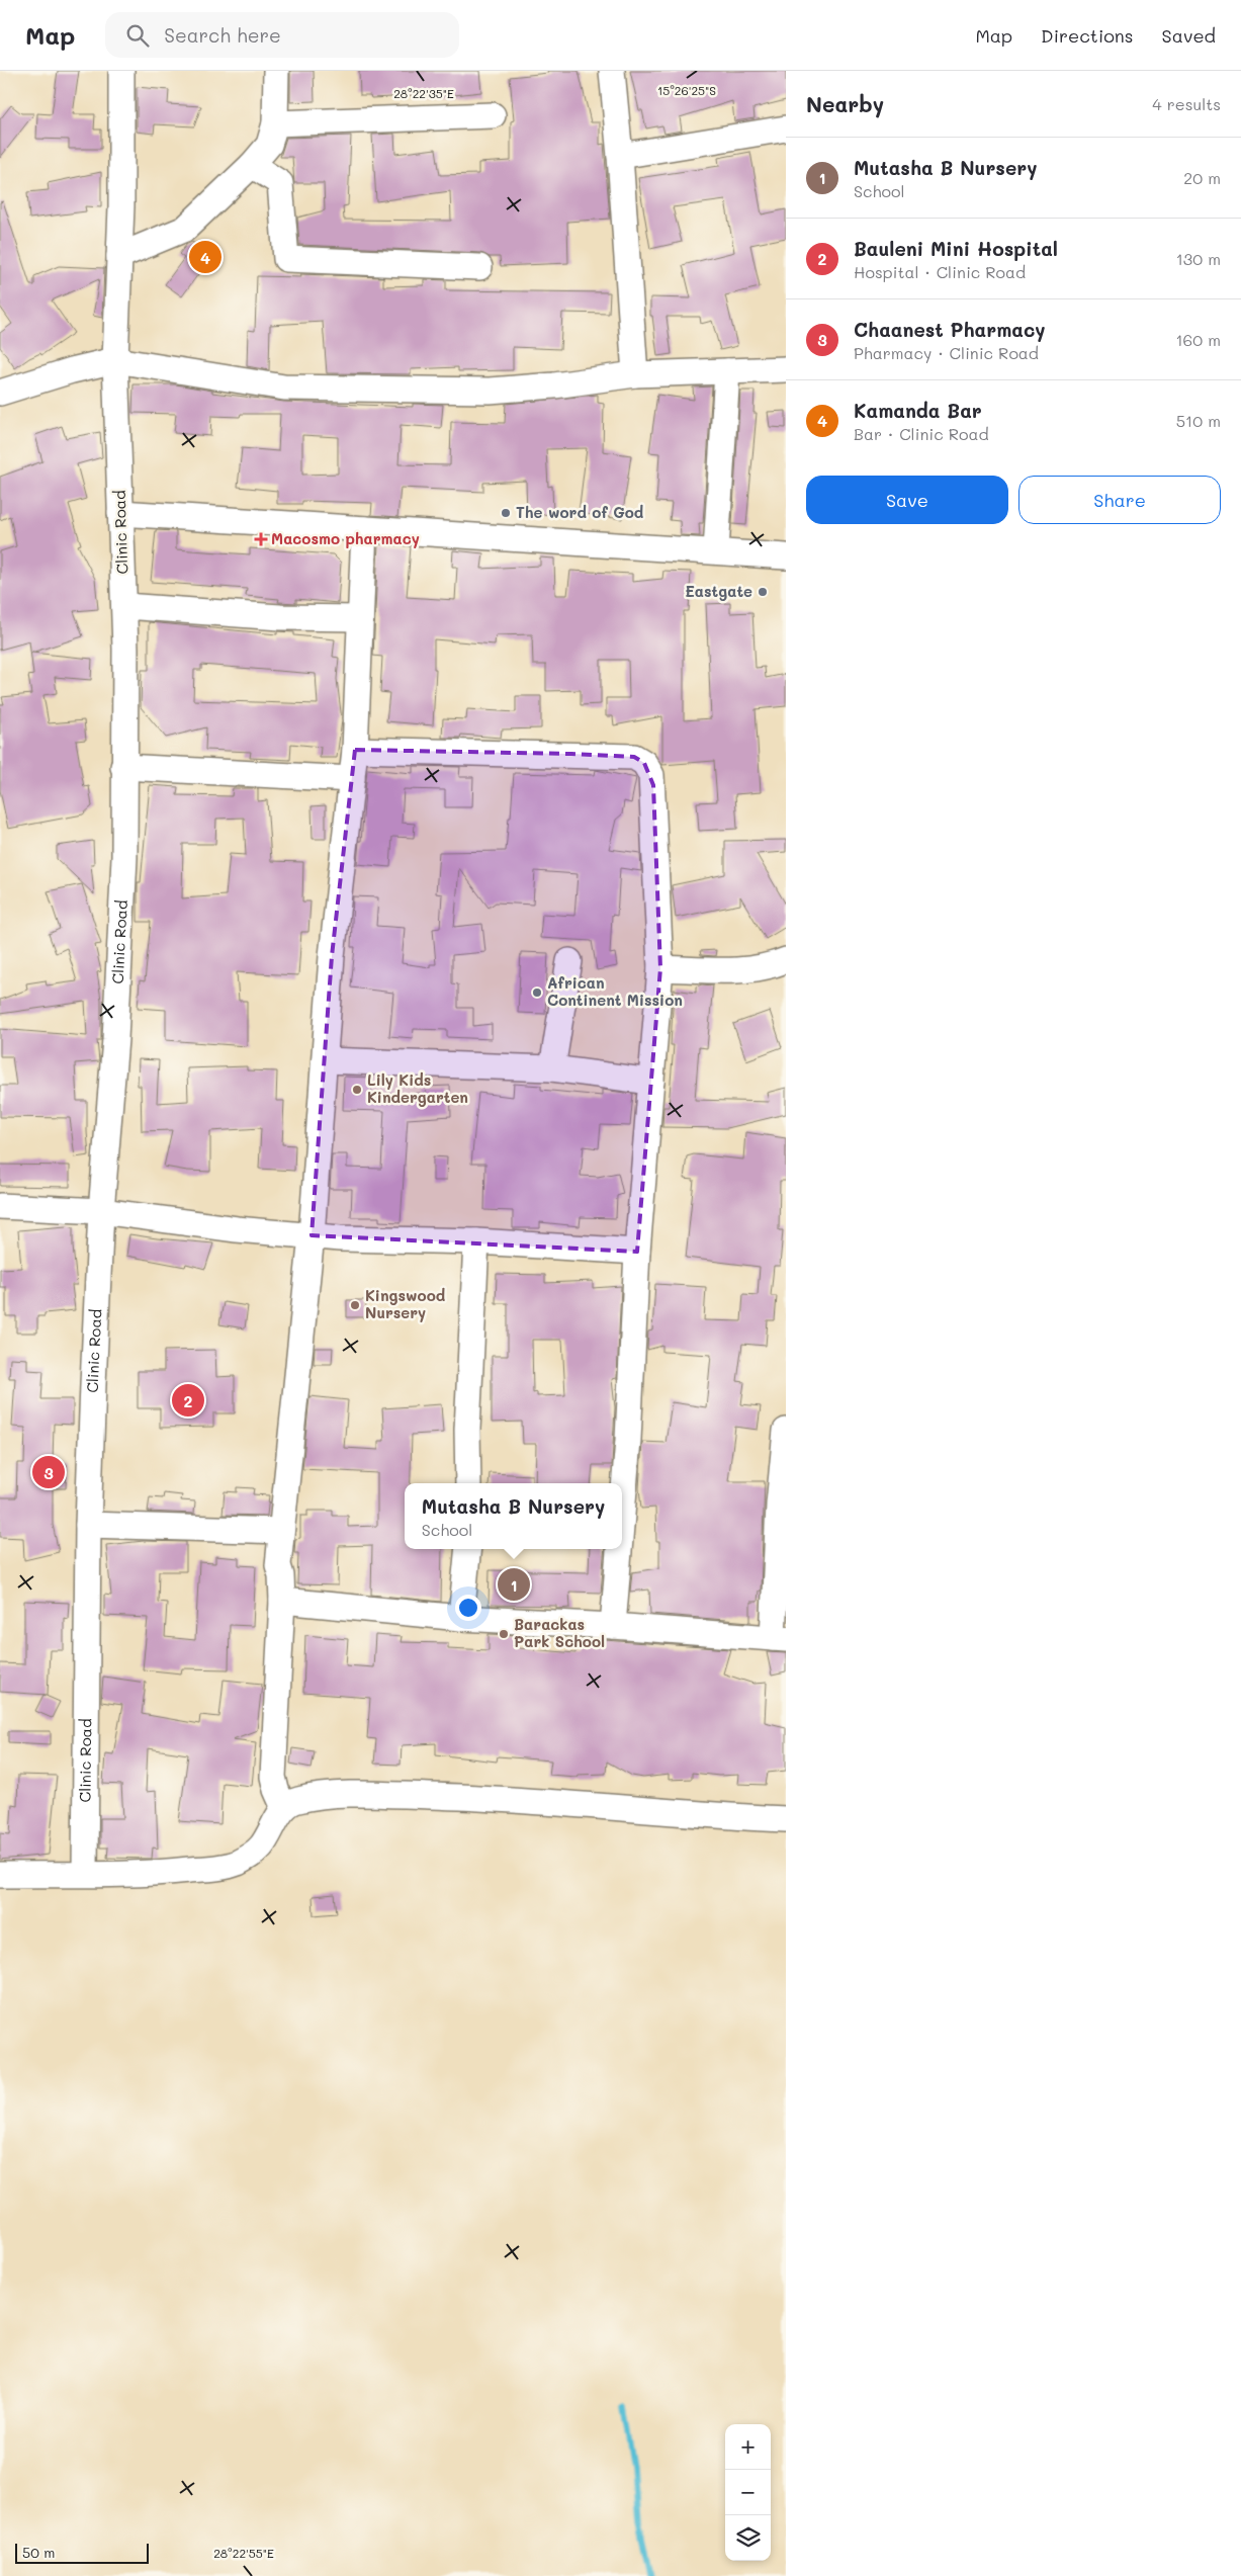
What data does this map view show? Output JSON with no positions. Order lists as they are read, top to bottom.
{
  "streets": {
    "street": ["Clinic Road"]
  },
  "places": {
    "other": [
      "The word of God",
      "Eastgate",
      "African Continent Mission",
      "Lily Kids Kindergarten",
      "Kingswood Nursery",
      "Barackas Park School"
    ],
    "health": ["Macosmo pharmacy"]
  },
  "scale_bar": "50 m",
  "page": {
    "header": "Map",
    "search": "Search here",
    "nav": ["Map", "Directions", "Saved"],
    "heading": ["Nearby", "4 results"],
    "list": [
      {
        "mark": "1",
        "name": "Mutasha B Nursery",
        "note": "School",
        "value": "20 m"
      },
      {
        "mark": "2",
        "name": "Bauleni Mini Hospital",
        "note": "Hospital · Clinic Road",
        "value": "130 m"
      },
      {
        "mark": "3",
        "name": "Chaanest Pharmacy",
        "note": "Pharmacy · Clinic Road",
        "value": "160 m"
      },
      {
        "mark": "4",
        "name": "Kamanda Bar",
        "note": "Bar · Clinic Road",
        "value": "510 m"
      }
    ],
    "pins": [
      "4",
      "2",
      "3",
      "1"
    ],
    "buttons": ["Save", "Share"],
    "popup": ["Mutasha B Nursery", "School"],
    "map_buttons": ["+", "−"],
    "scale": "50 m"
  },
  "coordinates": ["15°26'25\"S", "28°22'35\"E", "28°22'55\"E"]
}
